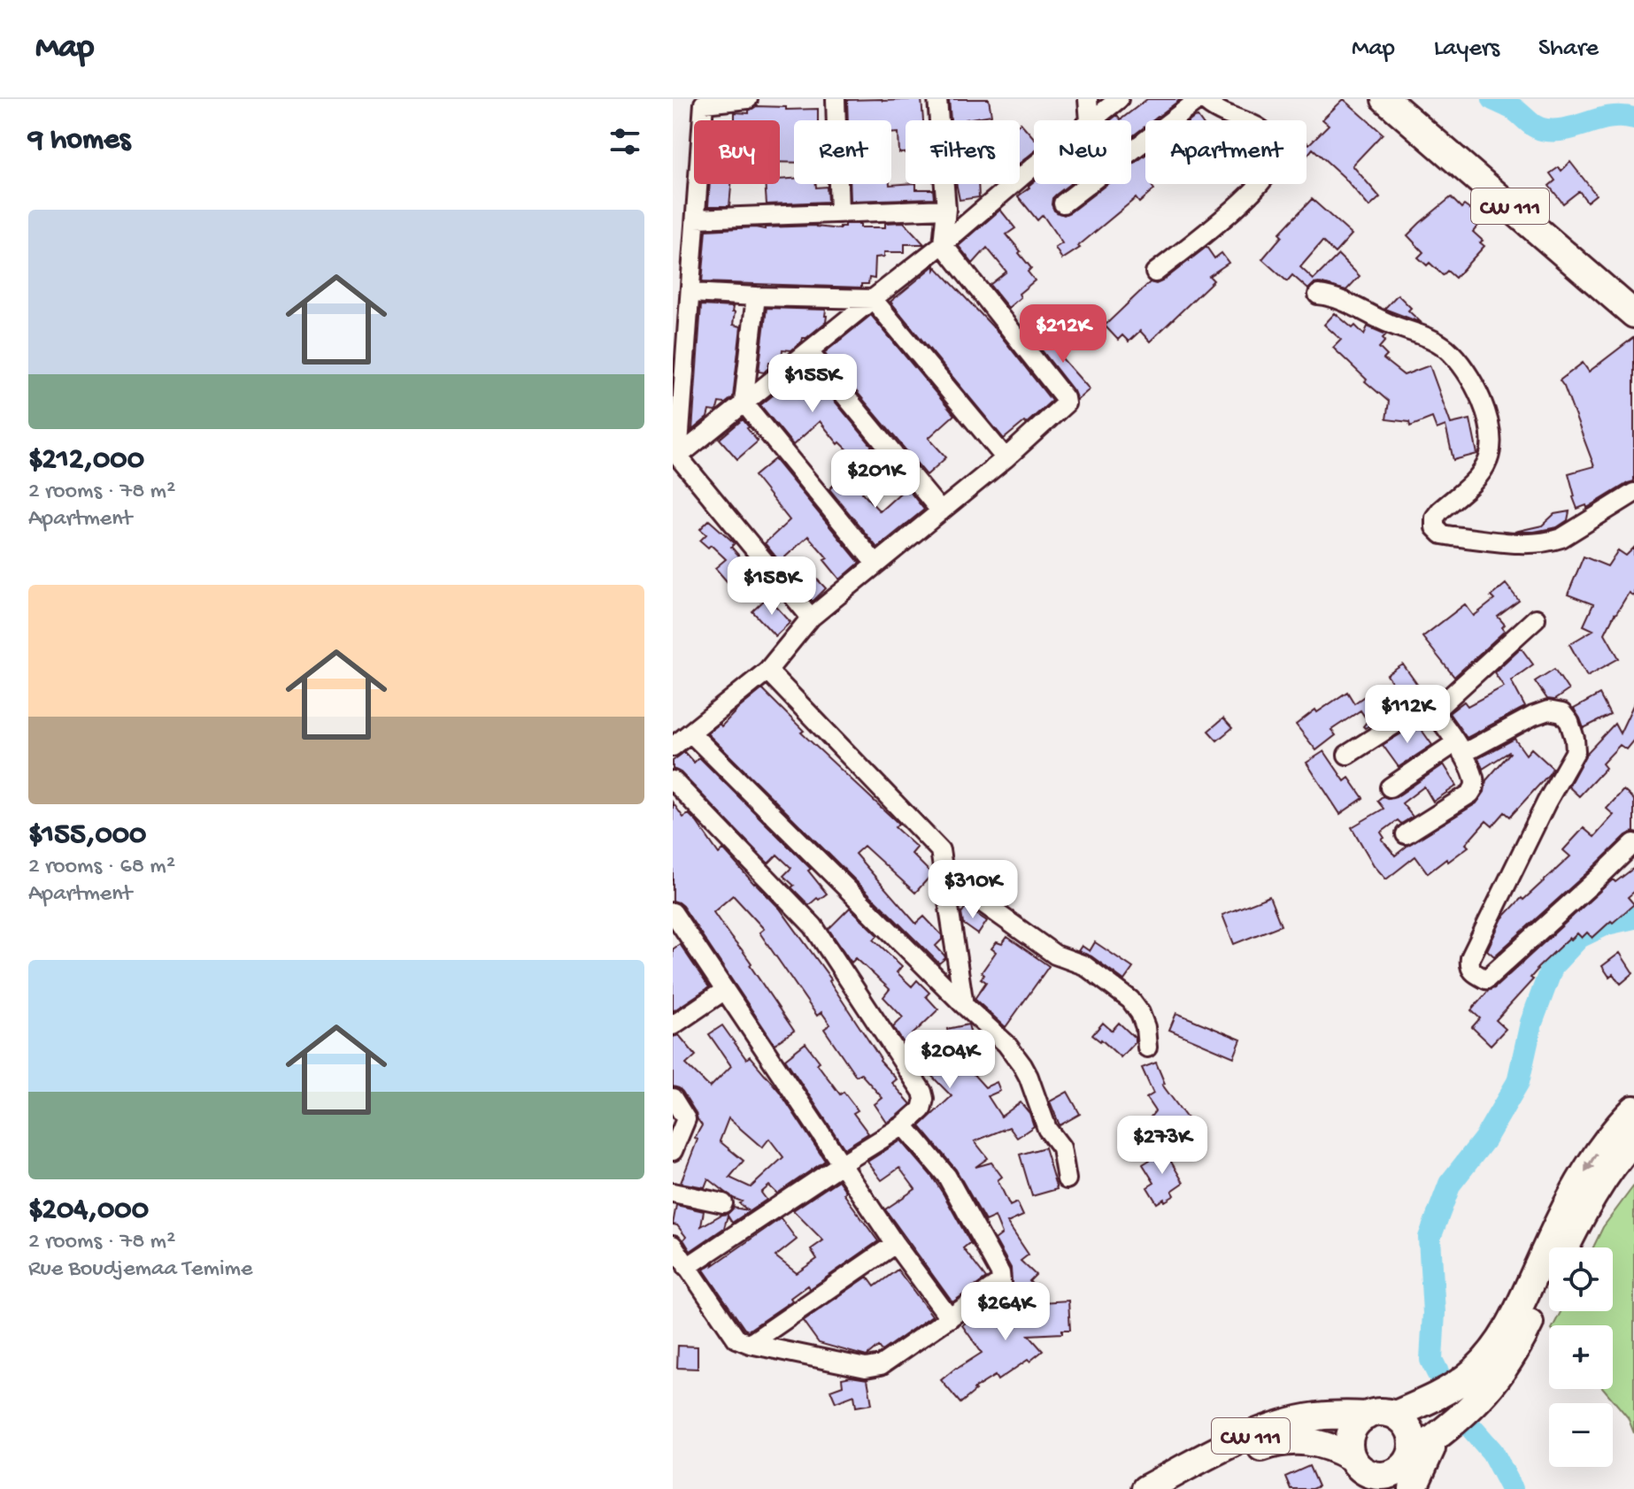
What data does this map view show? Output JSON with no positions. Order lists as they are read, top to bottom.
{
  "streets": {
    "highway": ["CW 111"]
  },
  "page": {
    "header": "Map",
    "nav": ["Map", "Layers", "Share"],
    "heading": "9 homes",
    "chip": [
      "Buy",
      "Rent",
      "Filters",
      "New",
      "Apartment"
    ],
    "list": [
      {
        "name": "$212,000",
        "note": "2 rooms · 78 m² · Apartment"
      },
      {
        "name": "$155,000",
        "note": "2 rooms · 68 m² · Apartment"
      },
      {
        "name": "$204,000",
        "note": "2 rooms · 78 m² · Rue Boudjemaa Temime"
      }
    ],
    "price": [
      "$212K",
      "$155K",
      "$201K",
      "$158K",
      "$112K",
      "$310K",
      "$204K",
      "$273K",
      "$264K"
    ],
    "map_buttons": ["+", "−"]
  }
}
